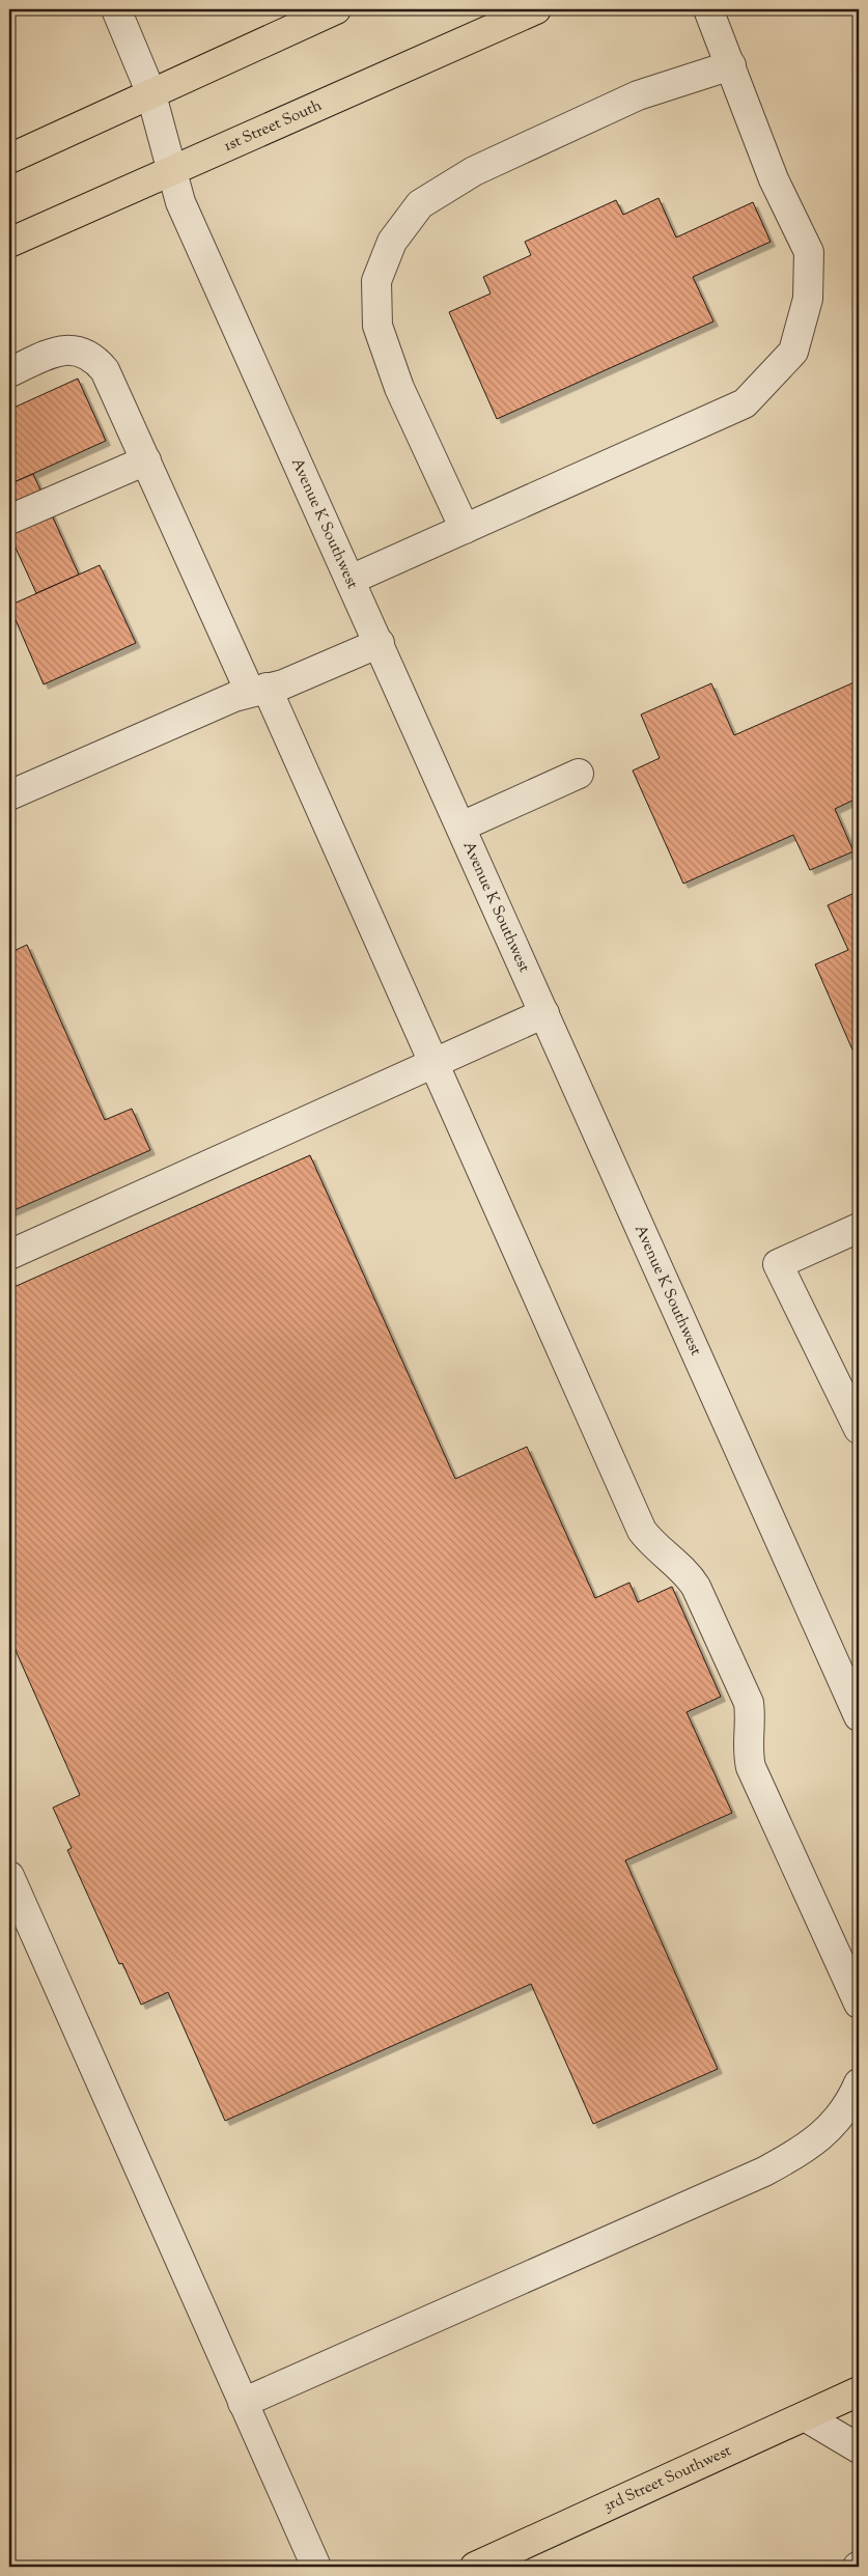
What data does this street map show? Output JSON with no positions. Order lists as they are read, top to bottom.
{
  "streets": {
    "main road": ["1st Street South", "3rd Street Southwest"],
    "street": ["Avenue K Southwest"]
  },
  "crossings": [
    ["1st Street South", "Avenue K Southwest"]
  ]
}
